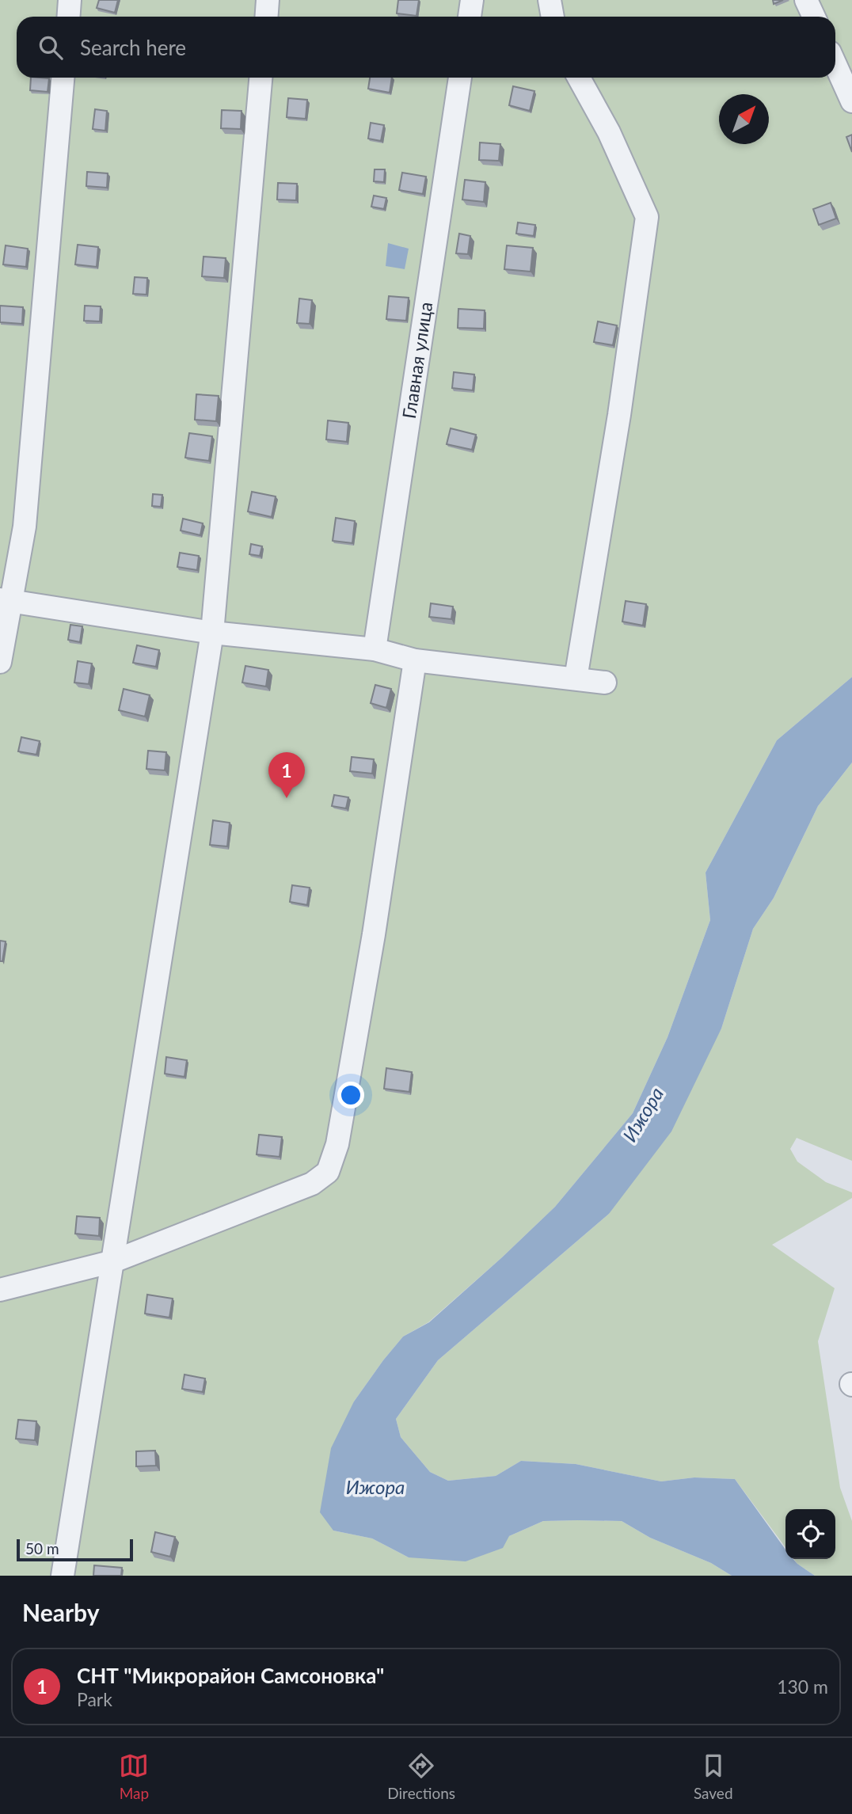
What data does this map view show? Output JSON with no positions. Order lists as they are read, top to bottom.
{
  "streets": {
    "lane": ["Главная улица"]
  },
  "water": ["Ижора"],
  "scale_bar": "50 m",
  "north": "top right",
  "page": {
    "search": "Search here",
    "pins": "1",
    "scale": "50 m",
    "heading": "Nearby",
    "list": [
      {
        "mark": "1",
        "name": "СНТ \"Микрорайон Самсоновка\"",
        "note": "Park",
        "value": "130 m"
      }
    ],
    "nav": ["Map", "Directions", "Saved"]
  }
}
